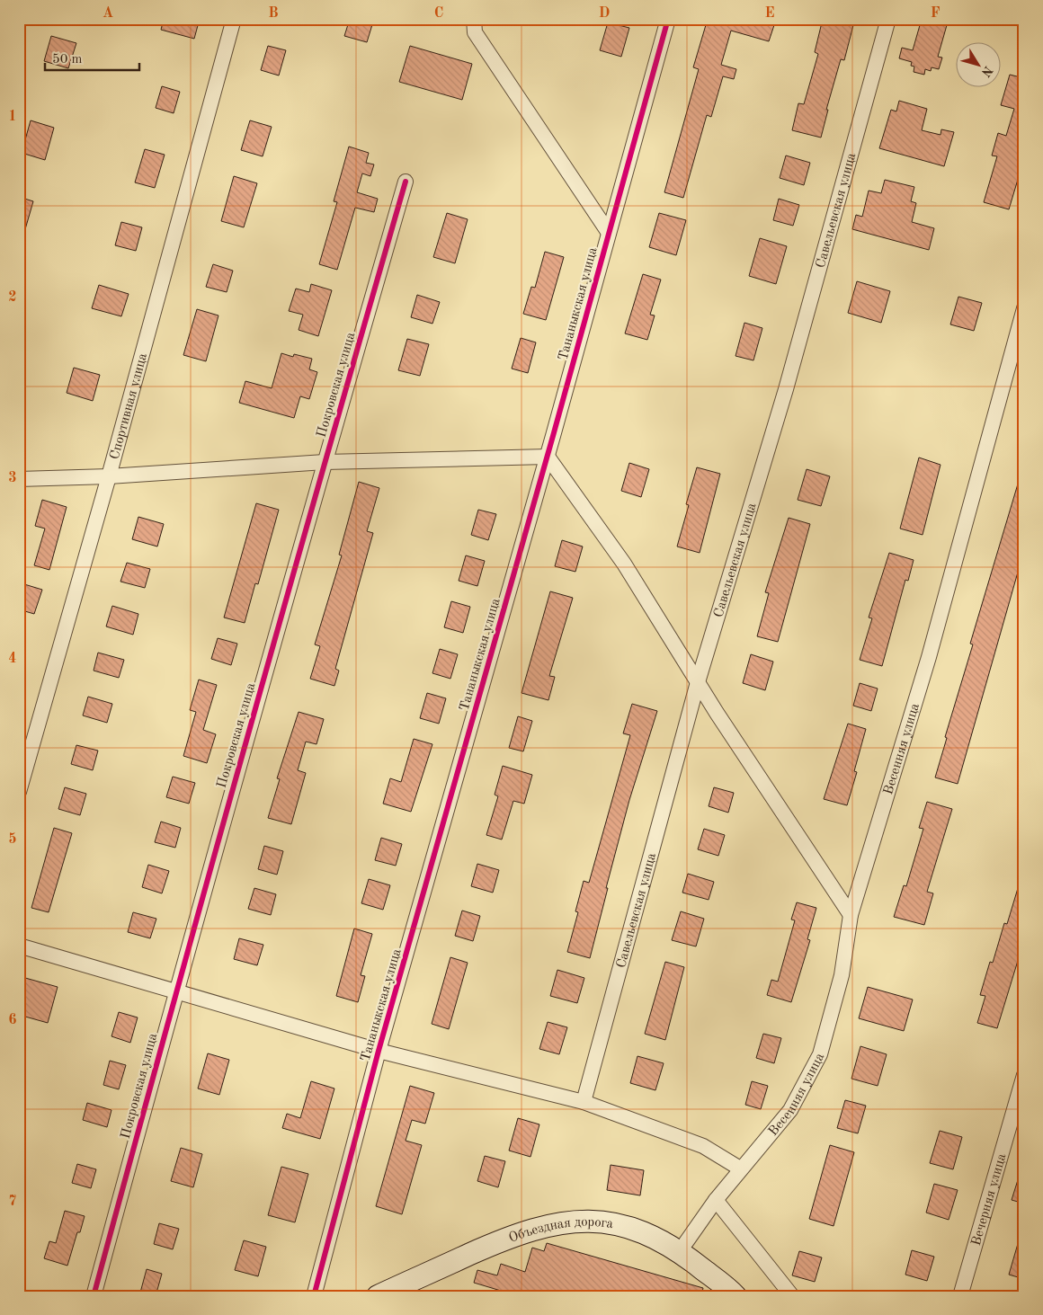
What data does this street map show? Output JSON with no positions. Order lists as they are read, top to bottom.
{
  "streets": {
    "main road": ["Объездная дорога"],
    "street": [
      "Савельевская улица",
      "Тананыкская улица",
      "Покровская улица",
      "Спортивная улица",
      "Весенняя улица",
      "Вечерняя улица"
    ]
  },
  "crossings": [
    ["Весенняя улица", "Объездная дорога"]
  ],
  "scale_bar": "50 m",
  "north": "bottom right",
  "grid": {
    "columns": [
      "A",
      "B",
      "C",
      "D",
      "E",
      "F"
    ],
    "rows": [
      "1",
      "2",
      "3",
      "4",
      "5",
      "6",
      "7"
    ]
  }
}
